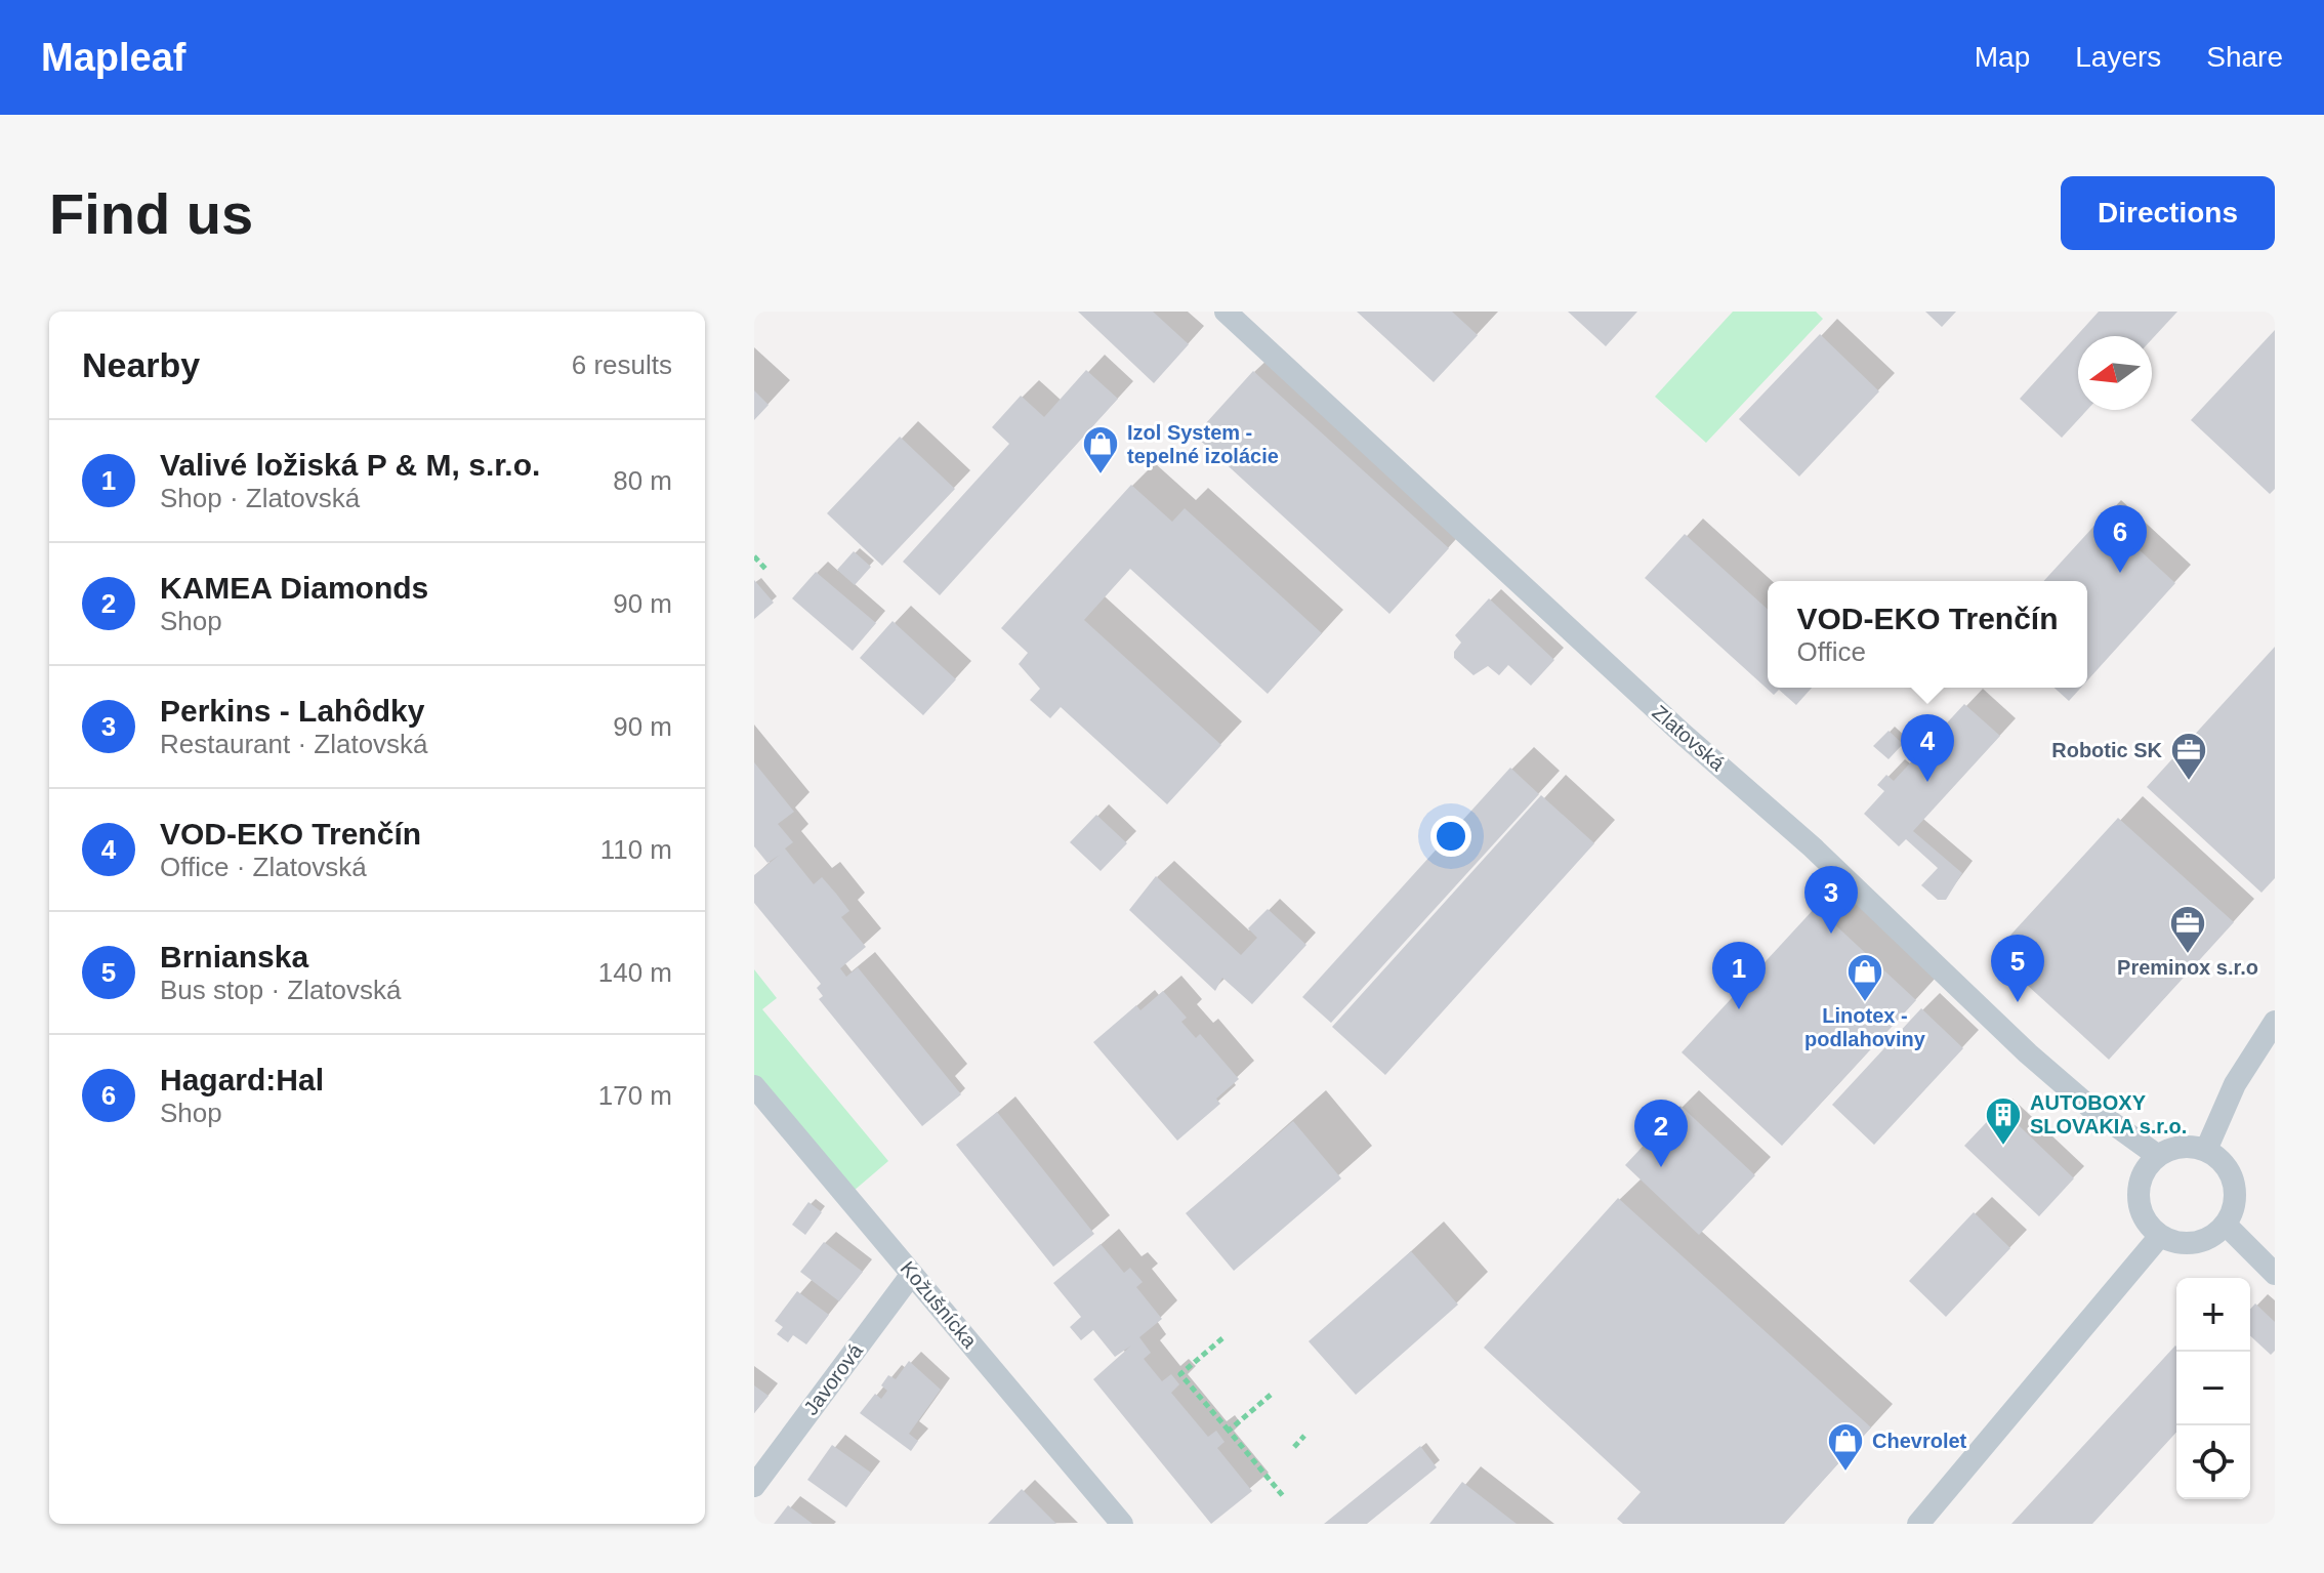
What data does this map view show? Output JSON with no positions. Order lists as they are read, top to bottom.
{
  "streets": {
    "street": ["Zlatovská", "Kožušnícka", "Javorová"]
  },
  "crossings": [
    ["Kožušnícka", "Javorová"]
  ],
  "places": {
    "shop": ["Izol System - tepelné izolácie", "Linotex - podlahoviny", "Chevrolet"],
    "office": ["Robotic SK", "Preminox s.r.o"],
    "building": ["AUTOBOXY SLOVAKIA s.r.o."]
  },
  "north": "left",
  "page": {
    "header": "Mapleaf",
    "nav": ["Map", "Layers", "Share"],
    "buttons": "Directions",
    "title": "Find us",
    "heading": ["Nearby", "6 results"],
    "list": [
      {
        "mark": "1",
        "name": "Valivé ložiská P & M, s.r.o.",
        "note": "Shop · Zlatovská",
        "value": "80 m"
      },
      {
        "mark": "2",
        "name": "KAMEA Diamonds",
        "note": "Shop",
        "value": "90 m"
      },
      {
        "mark": "3",
        "name": "Perkins - Lahôdky",
        "note": "Restaurant · Zlatovská",
        "value": "90 m"
      },
      {
        "mark": "4",
        "name": "VOD-EKO Trenčín",
        "note": "Office · Zlatovská",
        "value": "110 m"
      },
      {
        "mark": "5",
        "name": "Brnianska",
        "note": "Bus stop · Zlatovská",
        "value": "140 m"
      },
      {
        "mark": "6",
        "name": "Hagard:Hal",
        "note": "Shop",
        "value": "170 m"
      }
    ],
    "pins": [
      "6",
      "4",
      "3",
      "5",
      "1",
      "2"
    ],
    "popup": ["VOD-EKO Trenčín", "Office"],
    "map_buttons": ["+", "−"]
  }
}
